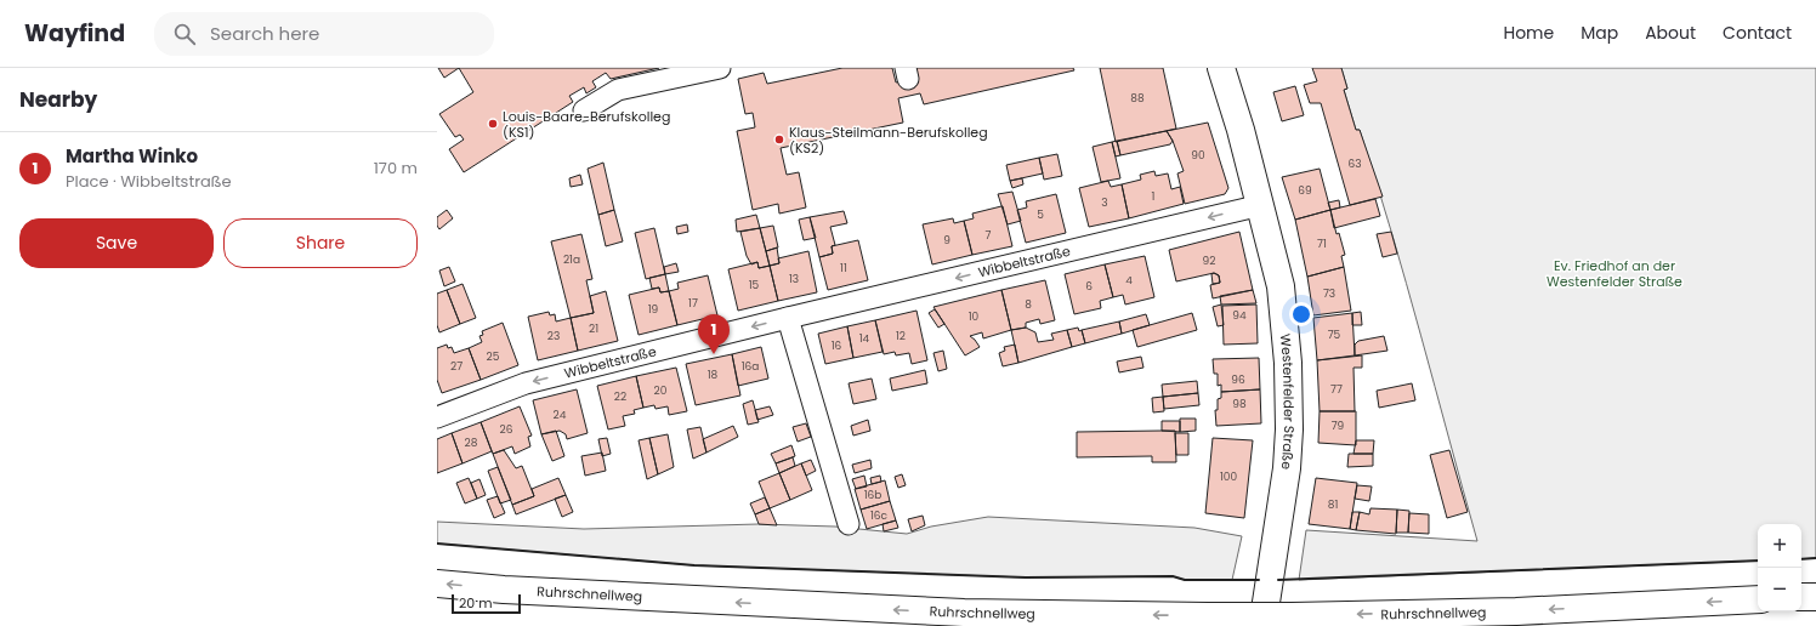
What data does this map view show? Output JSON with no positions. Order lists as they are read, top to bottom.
{
  "streets": {
    "main road": ["Westenfelder Straße", "Ruhrschnellweg"],
    "street": ["Wibbeltstraße"]
  },
  "crossings": [
    ["Wibbeltstraße", "Westenfelder Straße"]
  ],
  "one_way": ["Wibbeltstraße", "Ruhrschnellweg"],
  "parks": ["Ev. Friedhof an der Westenfelder Straße"],
  "places": ["Louis-Baare-Berufskolleg (KS1)", "Klaus-Steilmann-Berufskolleg (KS2)"],
  "house_numbers": [
    "88",
    "90",
    "63",
    "69",
    "1",
    "3",
    "5",
    "7",
    "9",
    "71",
    "21a",
    "92",
    "11",
    "13",
    "4",
    "15",
    "6",
    "73",
    "17",
    "8",
    "19",
    "94",
    "10",
    "21",
    "75",
    "23",
    "12",
    "14",
    "16",
    "25",
    "27",
    "16a",
    "18",
    "96",
    "77",
    "20",
    "22",
    "98",
    "24",
    "79",
    "26",
    "28",
    "100",
    "16b",
    "81",
    "16c"
  ],
  "scale_bar": "20 m",
  "page": {
    "header": "Wayfind",
    "search": "Search here",
    "nav": [
      "Home",
      "Map",
      "About",
      "Contact"
    ],
    "heading": "Nearby",
    "list": [
      {
        "mark": "1",
        "name": "Martha Winko",
        "note": "Place · Wibbeltstraße",
        "value": "170 m"
      }
    ],
    "buttons": ["Save", "Share"],
    "pins": "1",
    "map_buttons": ["+", "−"],
    "scale": "20 m"
  }
}
